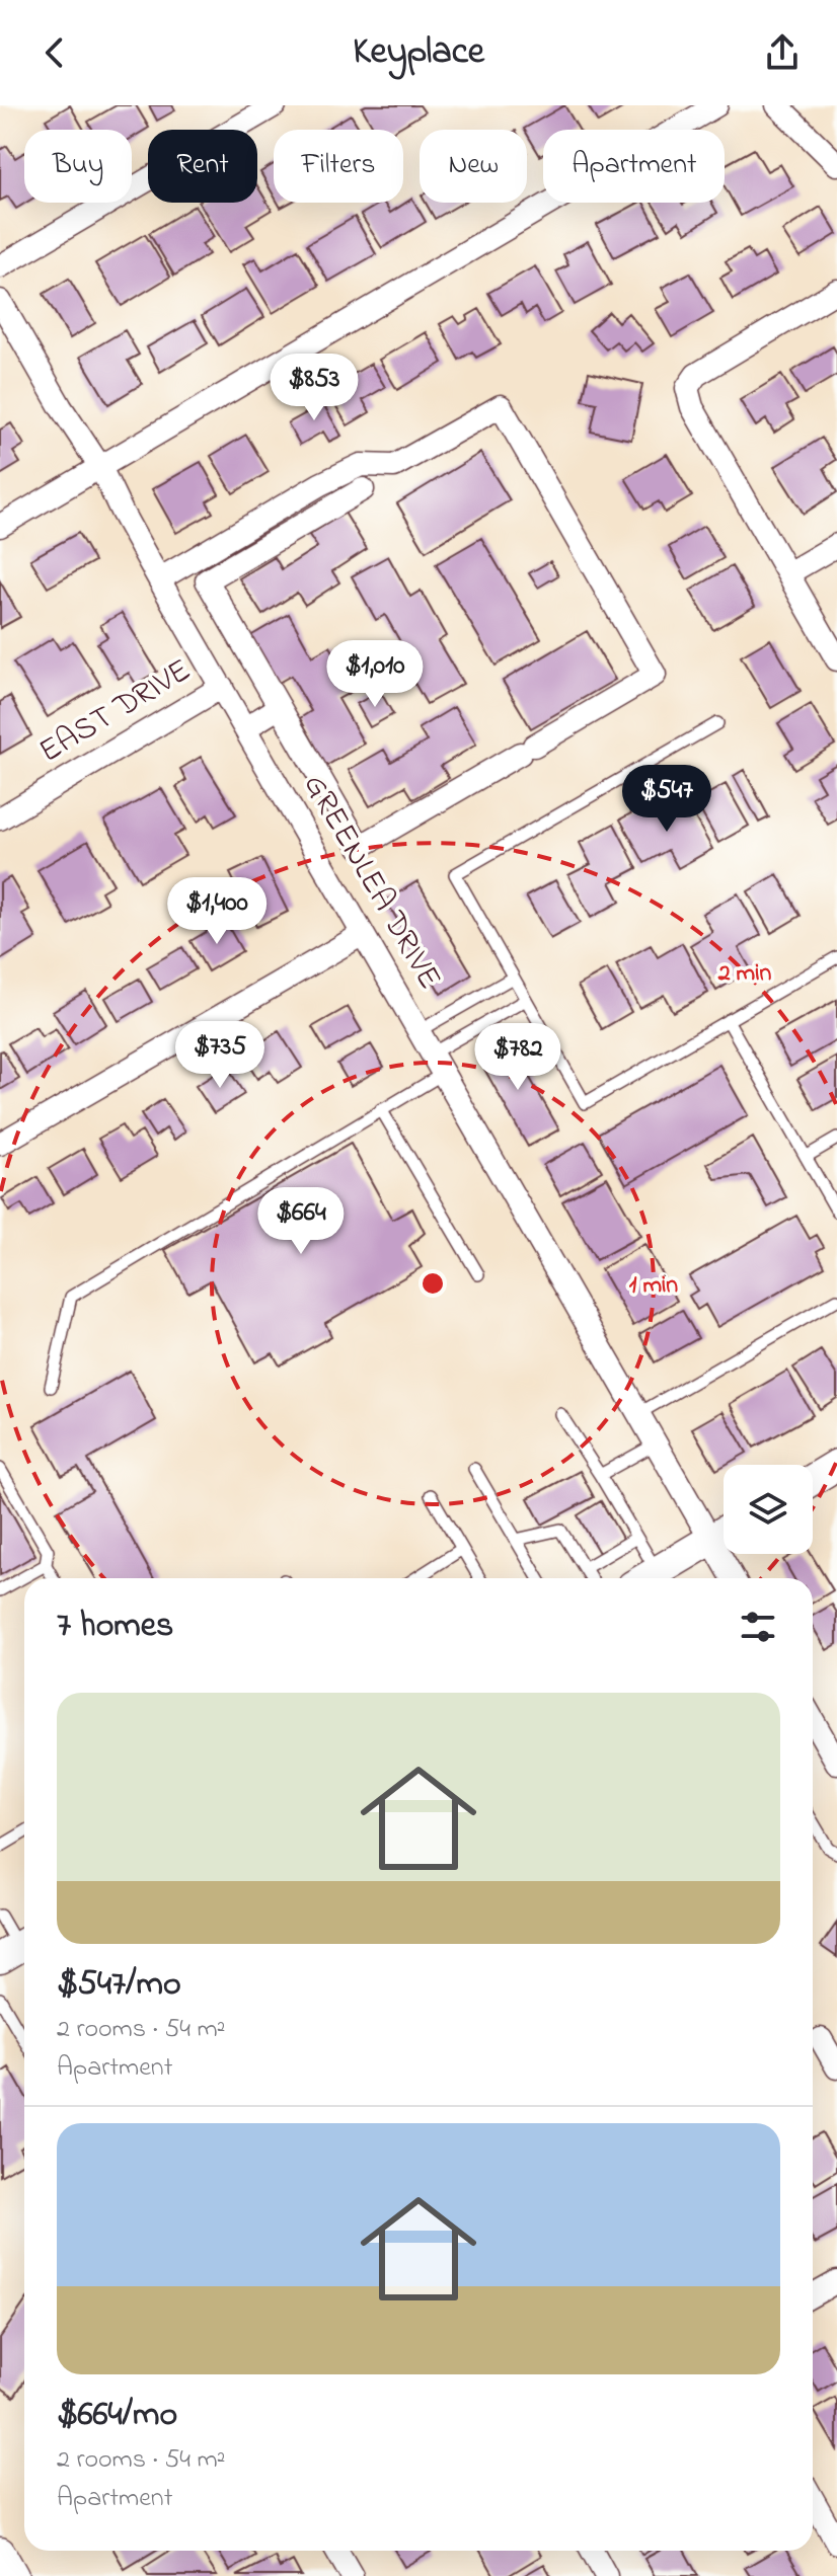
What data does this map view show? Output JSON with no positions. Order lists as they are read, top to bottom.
{
  "streets": {
    "street": ["EAST DRIVE", "GREENLEA DRIVE"]
  },
  "crossings": [
    ["EAST DRIVE", "GREENLEA DRIVE"]
  ],
  "page": {
    "header": "Keyplace",
    "chip": [
      "Buy",
      "Rent",
      "Filters",
      "New",
      "Apartment"
    ],
    "price": [
      "$853",
      "$1,010",
      "$547",
      "$1,400",
      "$735",
      "$782",
      "$664"
    ],
    "heading": "7 homes",
    "list": [
      {
        "name": "$547/mo",
        "note": "2 rooms · 54 m² · Apartment"
      },
      {
        "name": "$664/mo",
        "note": "2 rooms · 54 m² · Apartment"
      }
    ]
  },
  "rings": ["2 min", "1 min"]
}
